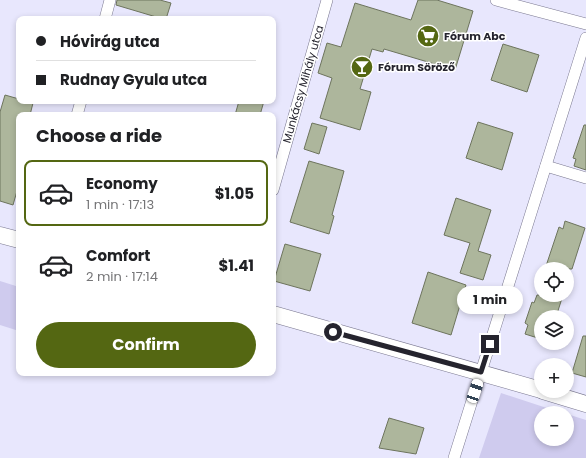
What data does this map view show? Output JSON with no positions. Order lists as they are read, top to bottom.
{
  "streets": {
    "street": ["Munkácsy Mihály utca"]
  },
  "places": {
    "supermarket": ["Fórum Abc"],
    "bar": ["Fórum Söröző"]
  },
  "page": {
    "banner": ["Hóvirág utca", "Rudnay Gyula utca"],
    "heading": "Choose a ride",
    "list": [
      {
        "name": "Economy",
        "note": "1 min · 17:13",
        "value": "$1.05"
      },
      {
        "name": "Comfort",
        "note": "2 min · 17:14",
        "value": "$1.41"
      }
    ],
    "map_buttons": ["+", "−"],
    "bubble": "1 min",
    "buttons": "Confirm"
  }
}
